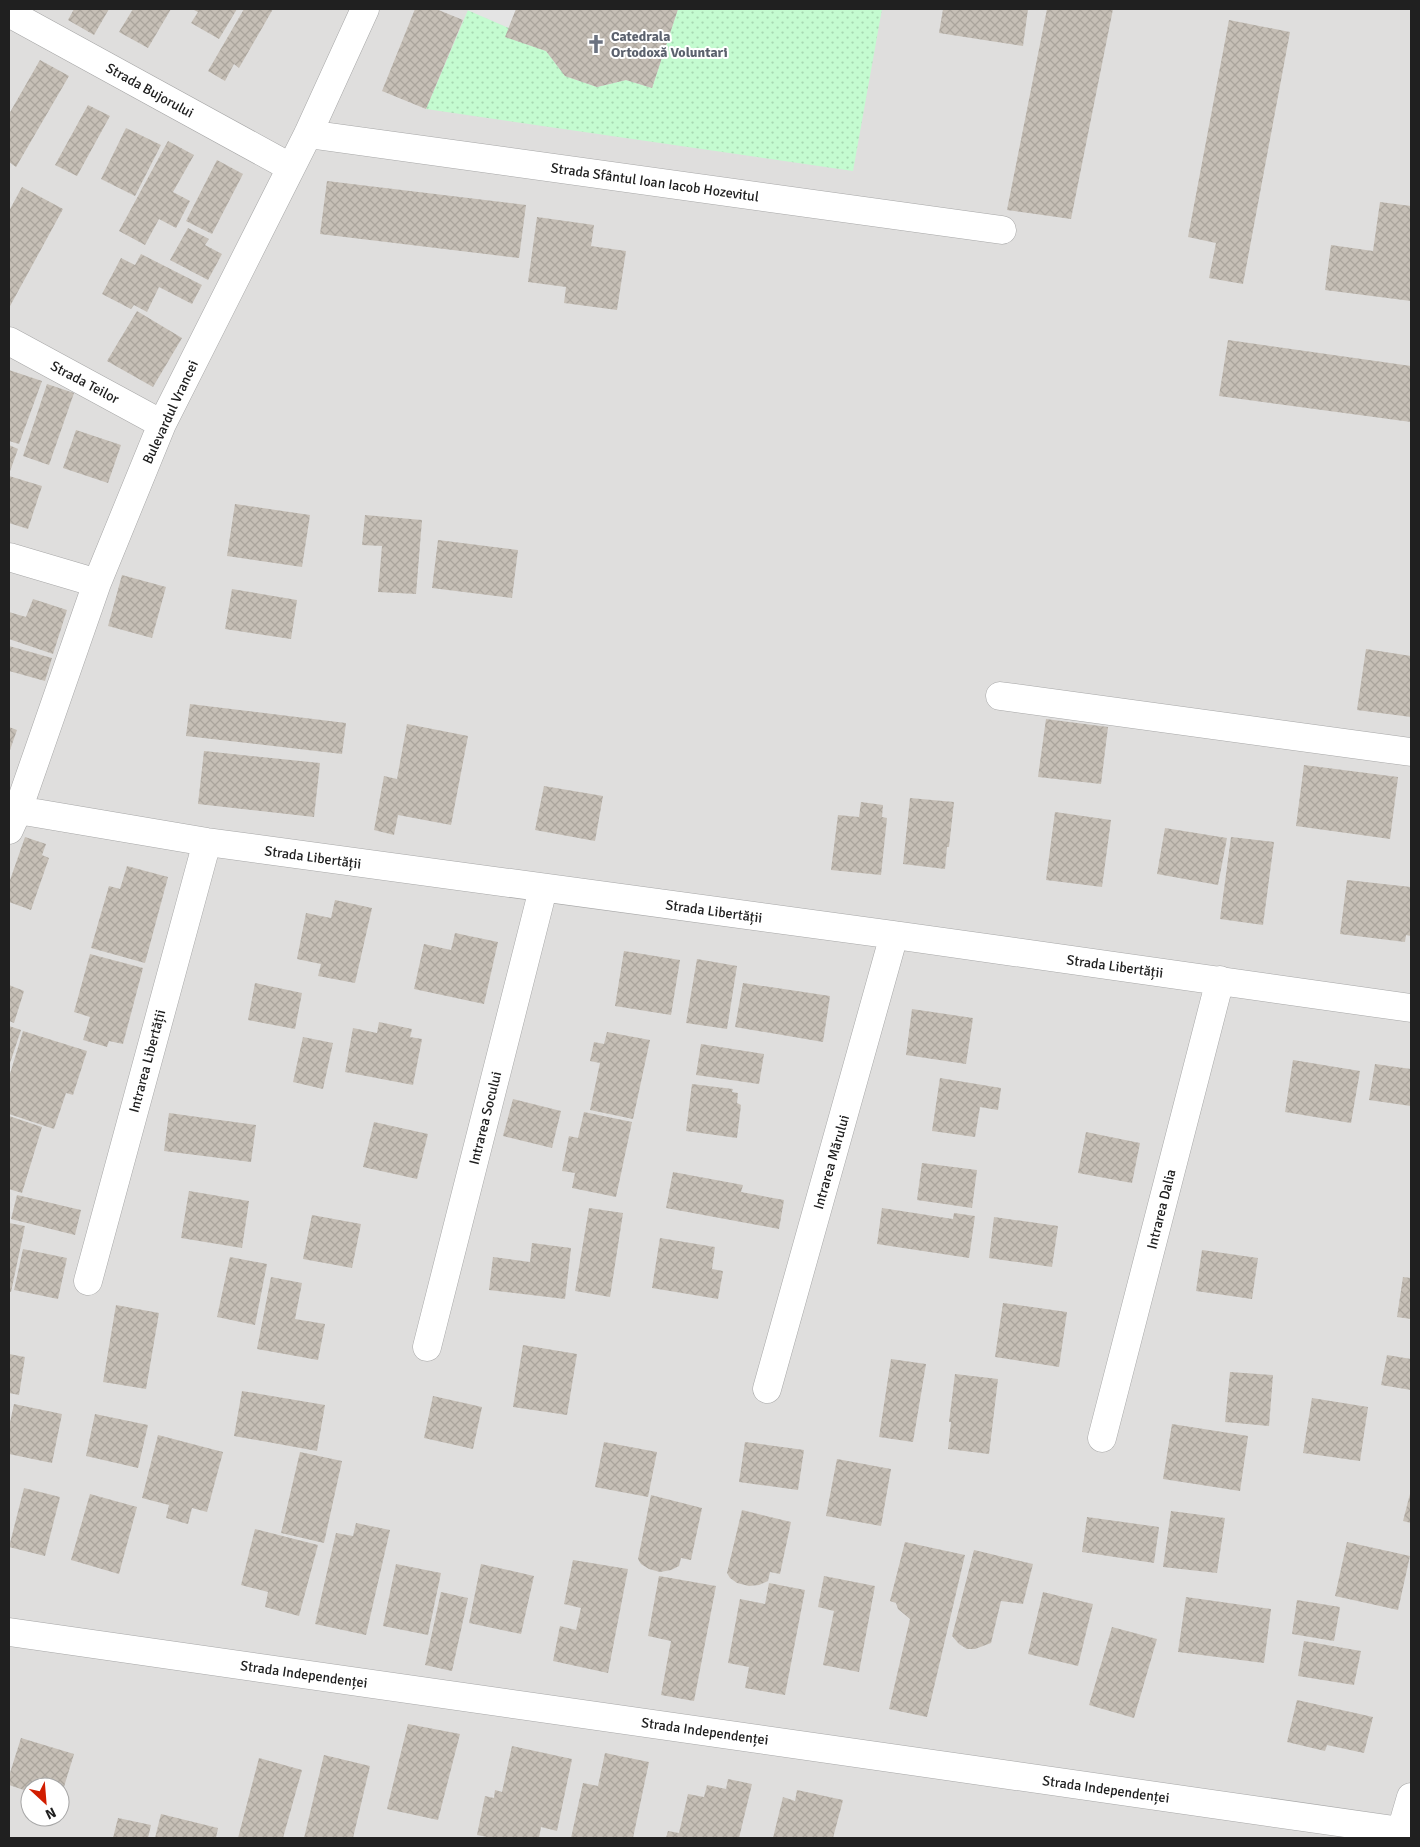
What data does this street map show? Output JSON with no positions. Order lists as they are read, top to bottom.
{
  "streets": {
    "street": [
      "Strada Bujorului",
      "Strada Sfântul Ioan Iacob Hozevitul",
      "Strada Teilor",
      "Bulevardul Vrancei",
      "Strada Libertății",
      "Intrarea Libertății",
      "Intrarea Socului",
      "Intrarea Mărului",
      "Intrarea Dalia",
      "Strada Independenței"
    ]
  },
  "crossings": [
    ["Strada Bujorului", "Bulevardul Vrancei"],
    ["Strada Sfântul Ioan Iacob Hozevitul", "Bulevardul Vrancei"],
    ["Strada Teilor", "Bulevardul Vrancei"],
    ["Bulevardul Vrancei", "Strada Libertății"],
    ["Strada Libertății", "Intrarea Libertății"],
    ["Strada Libertății", "Intrarea Socului"],
    ["Strada Libertății", "Intrarea Mărului"],
    ["Strada Libertății", "Intrarea Dalia"]
  ],
  "places": {
    "church": ["Catedrala Ortodoxă Voluntari"]
  },
  "north": "bottom right"
}
